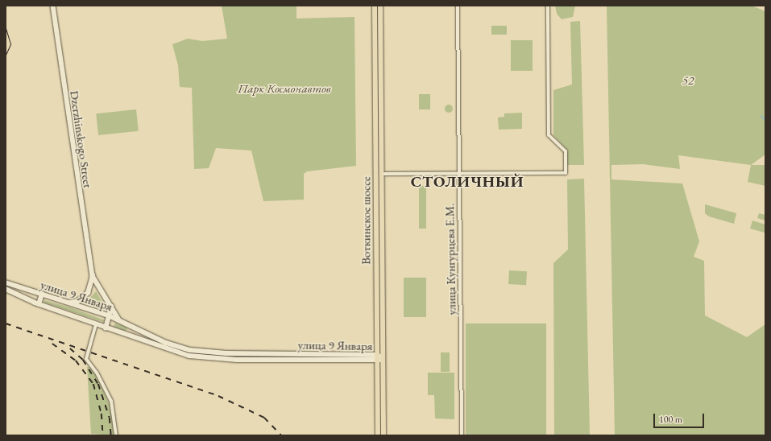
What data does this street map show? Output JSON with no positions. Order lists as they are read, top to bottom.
{
  "streets": {
    "main road": ["Dzerzhinskogo Street", "Воткинское шоссе", "улица 9 Января"],
    "street": ["улица Кунгурцева Е.М."]
  },
  "crossings": [
    ["Dzerzhinskogo Street", "улица 9 Января"],
    ["Воткинское шоссе", "улица 9 Января"]
  ],
  "districts": ["СТОЛИЧНЫЙ"],
  "parks": ["52", "Парк Космонавтов"],
  "scale_bar": "100 m"
}
